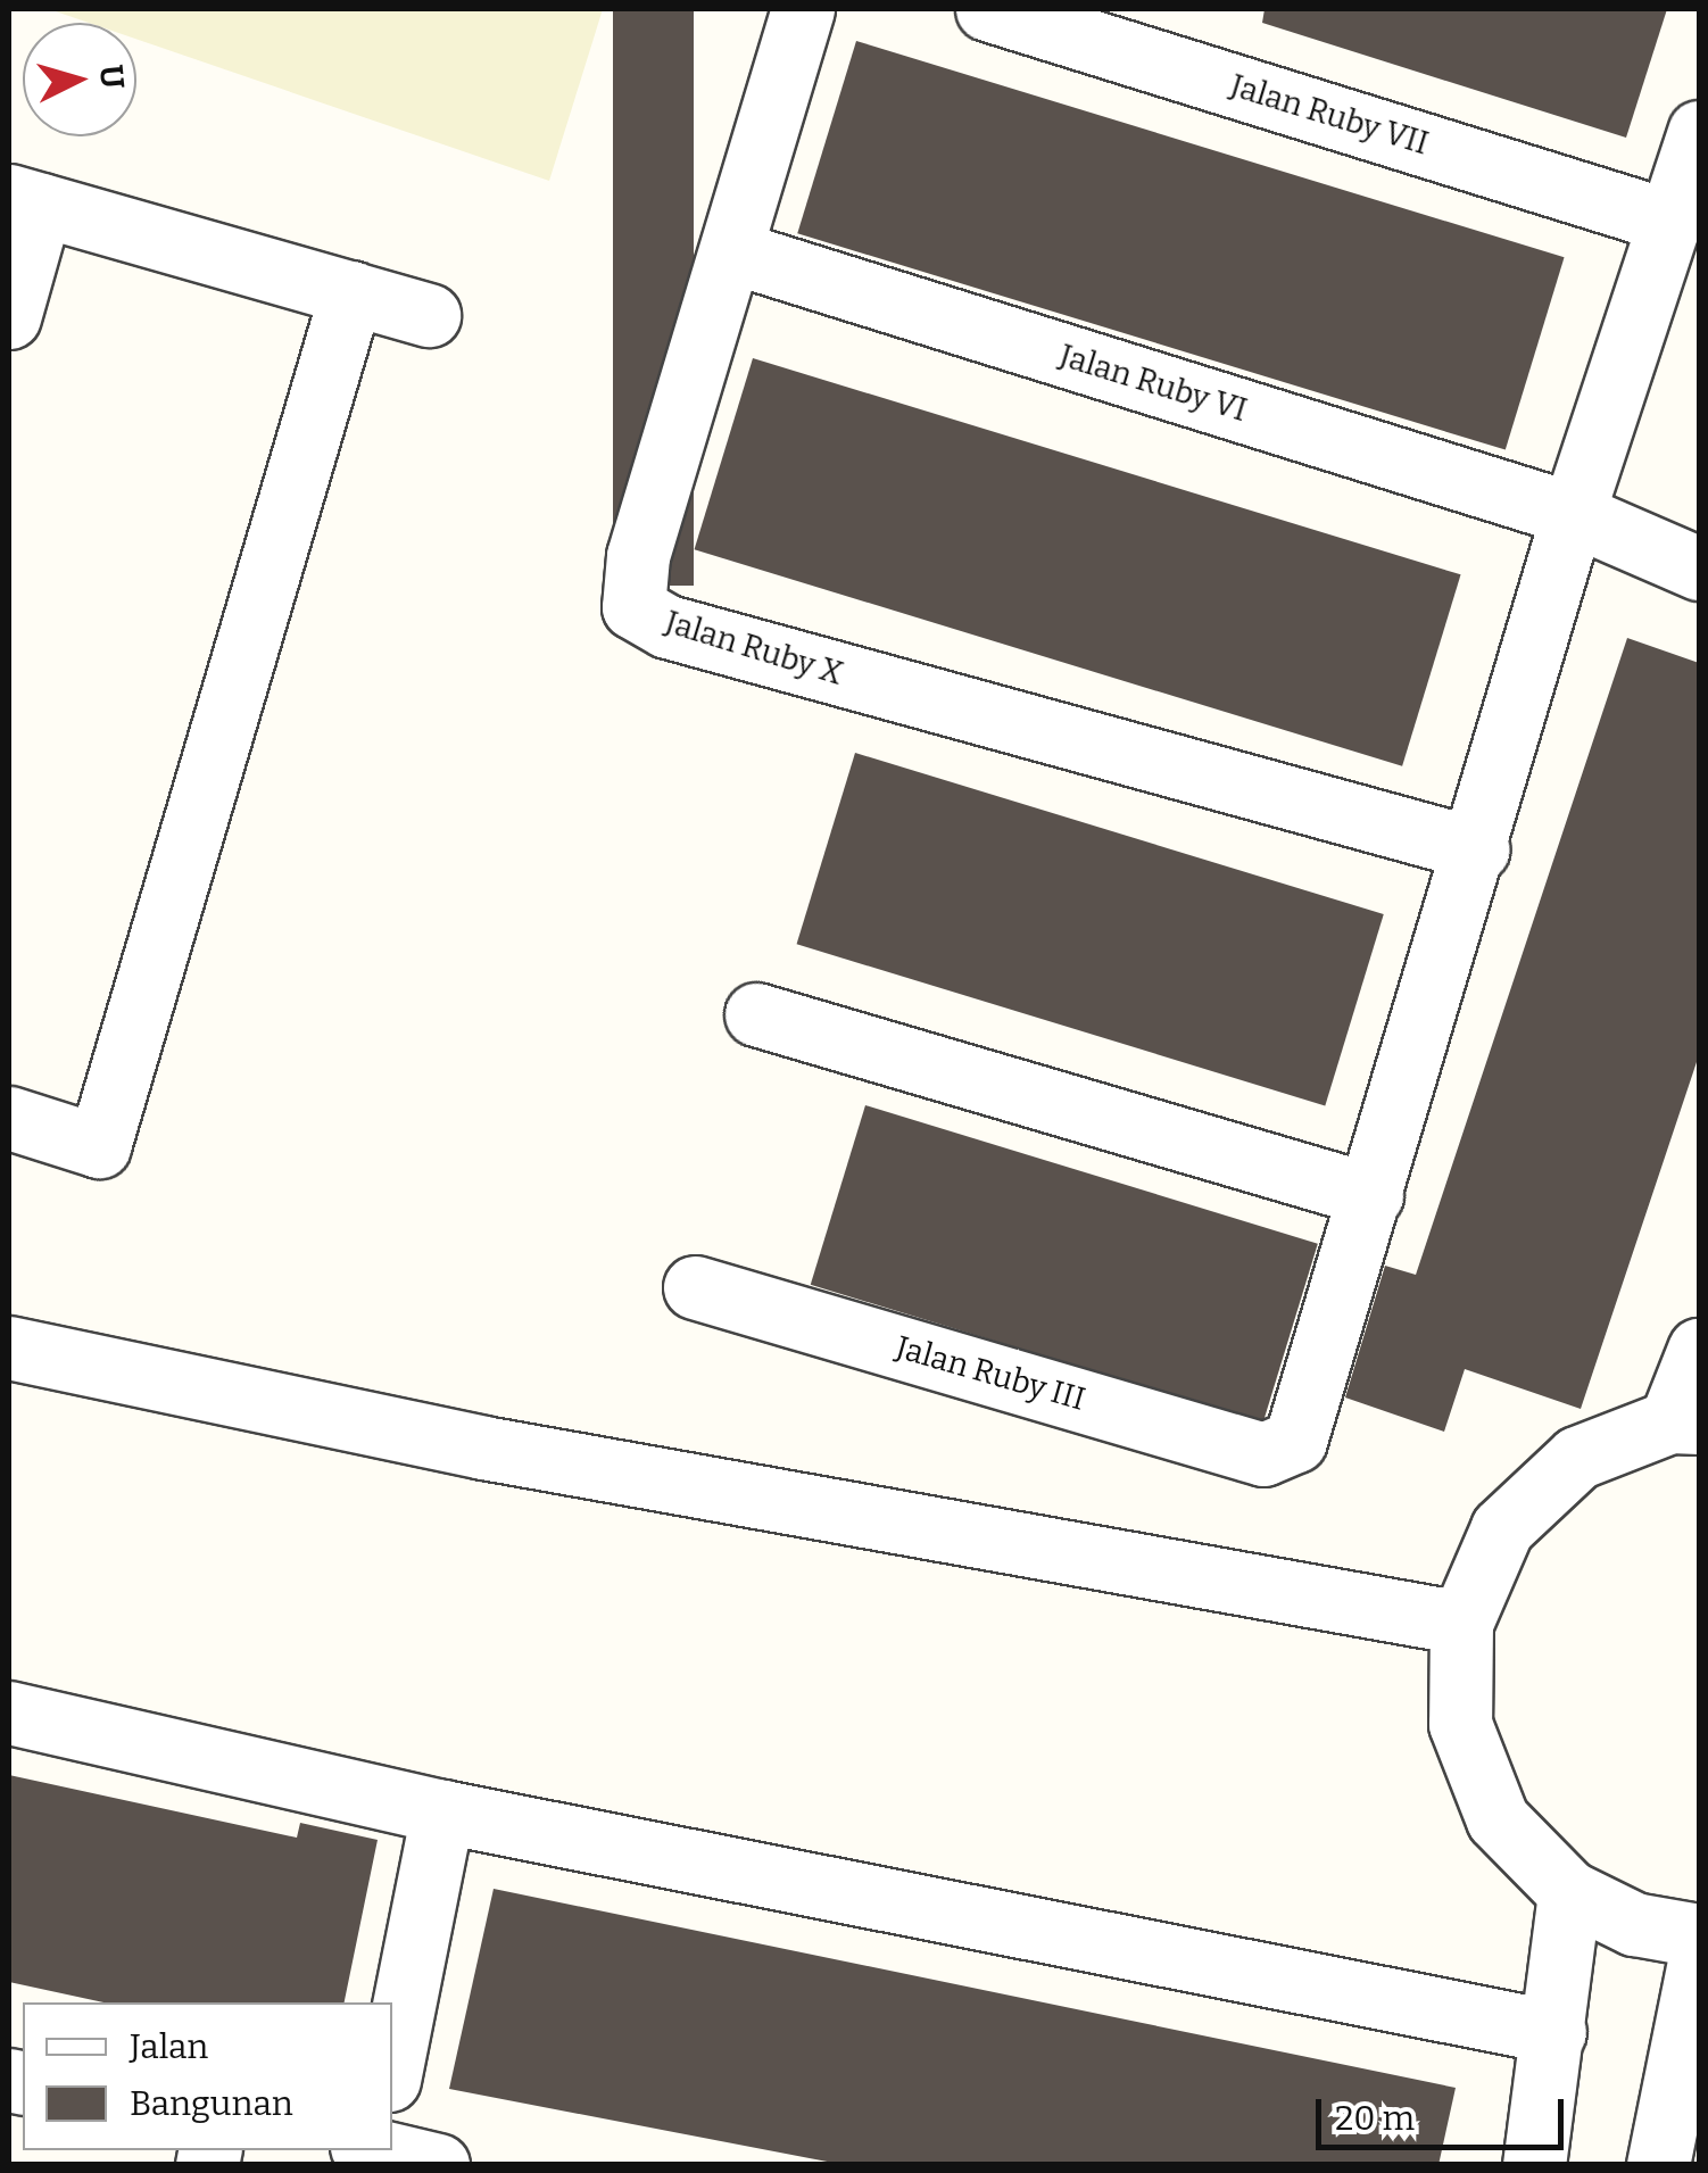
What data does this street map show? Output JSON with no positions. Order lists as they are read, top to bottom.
{
  "streets": {
    "street": [
      "Jalan Ruby VII",
      "Jalan Ruby VI",
      "Jalan Ruby X",
      "Jalan Ruby III"
    ]
  },
  "crossings": [
    ["Jalan Ruby VI", "Jalan Ruby X"]
  ],
  "legend": ["Jalan", "Bangunan"],
  "scale_bar": "20 m",
  "north": "right"
}
